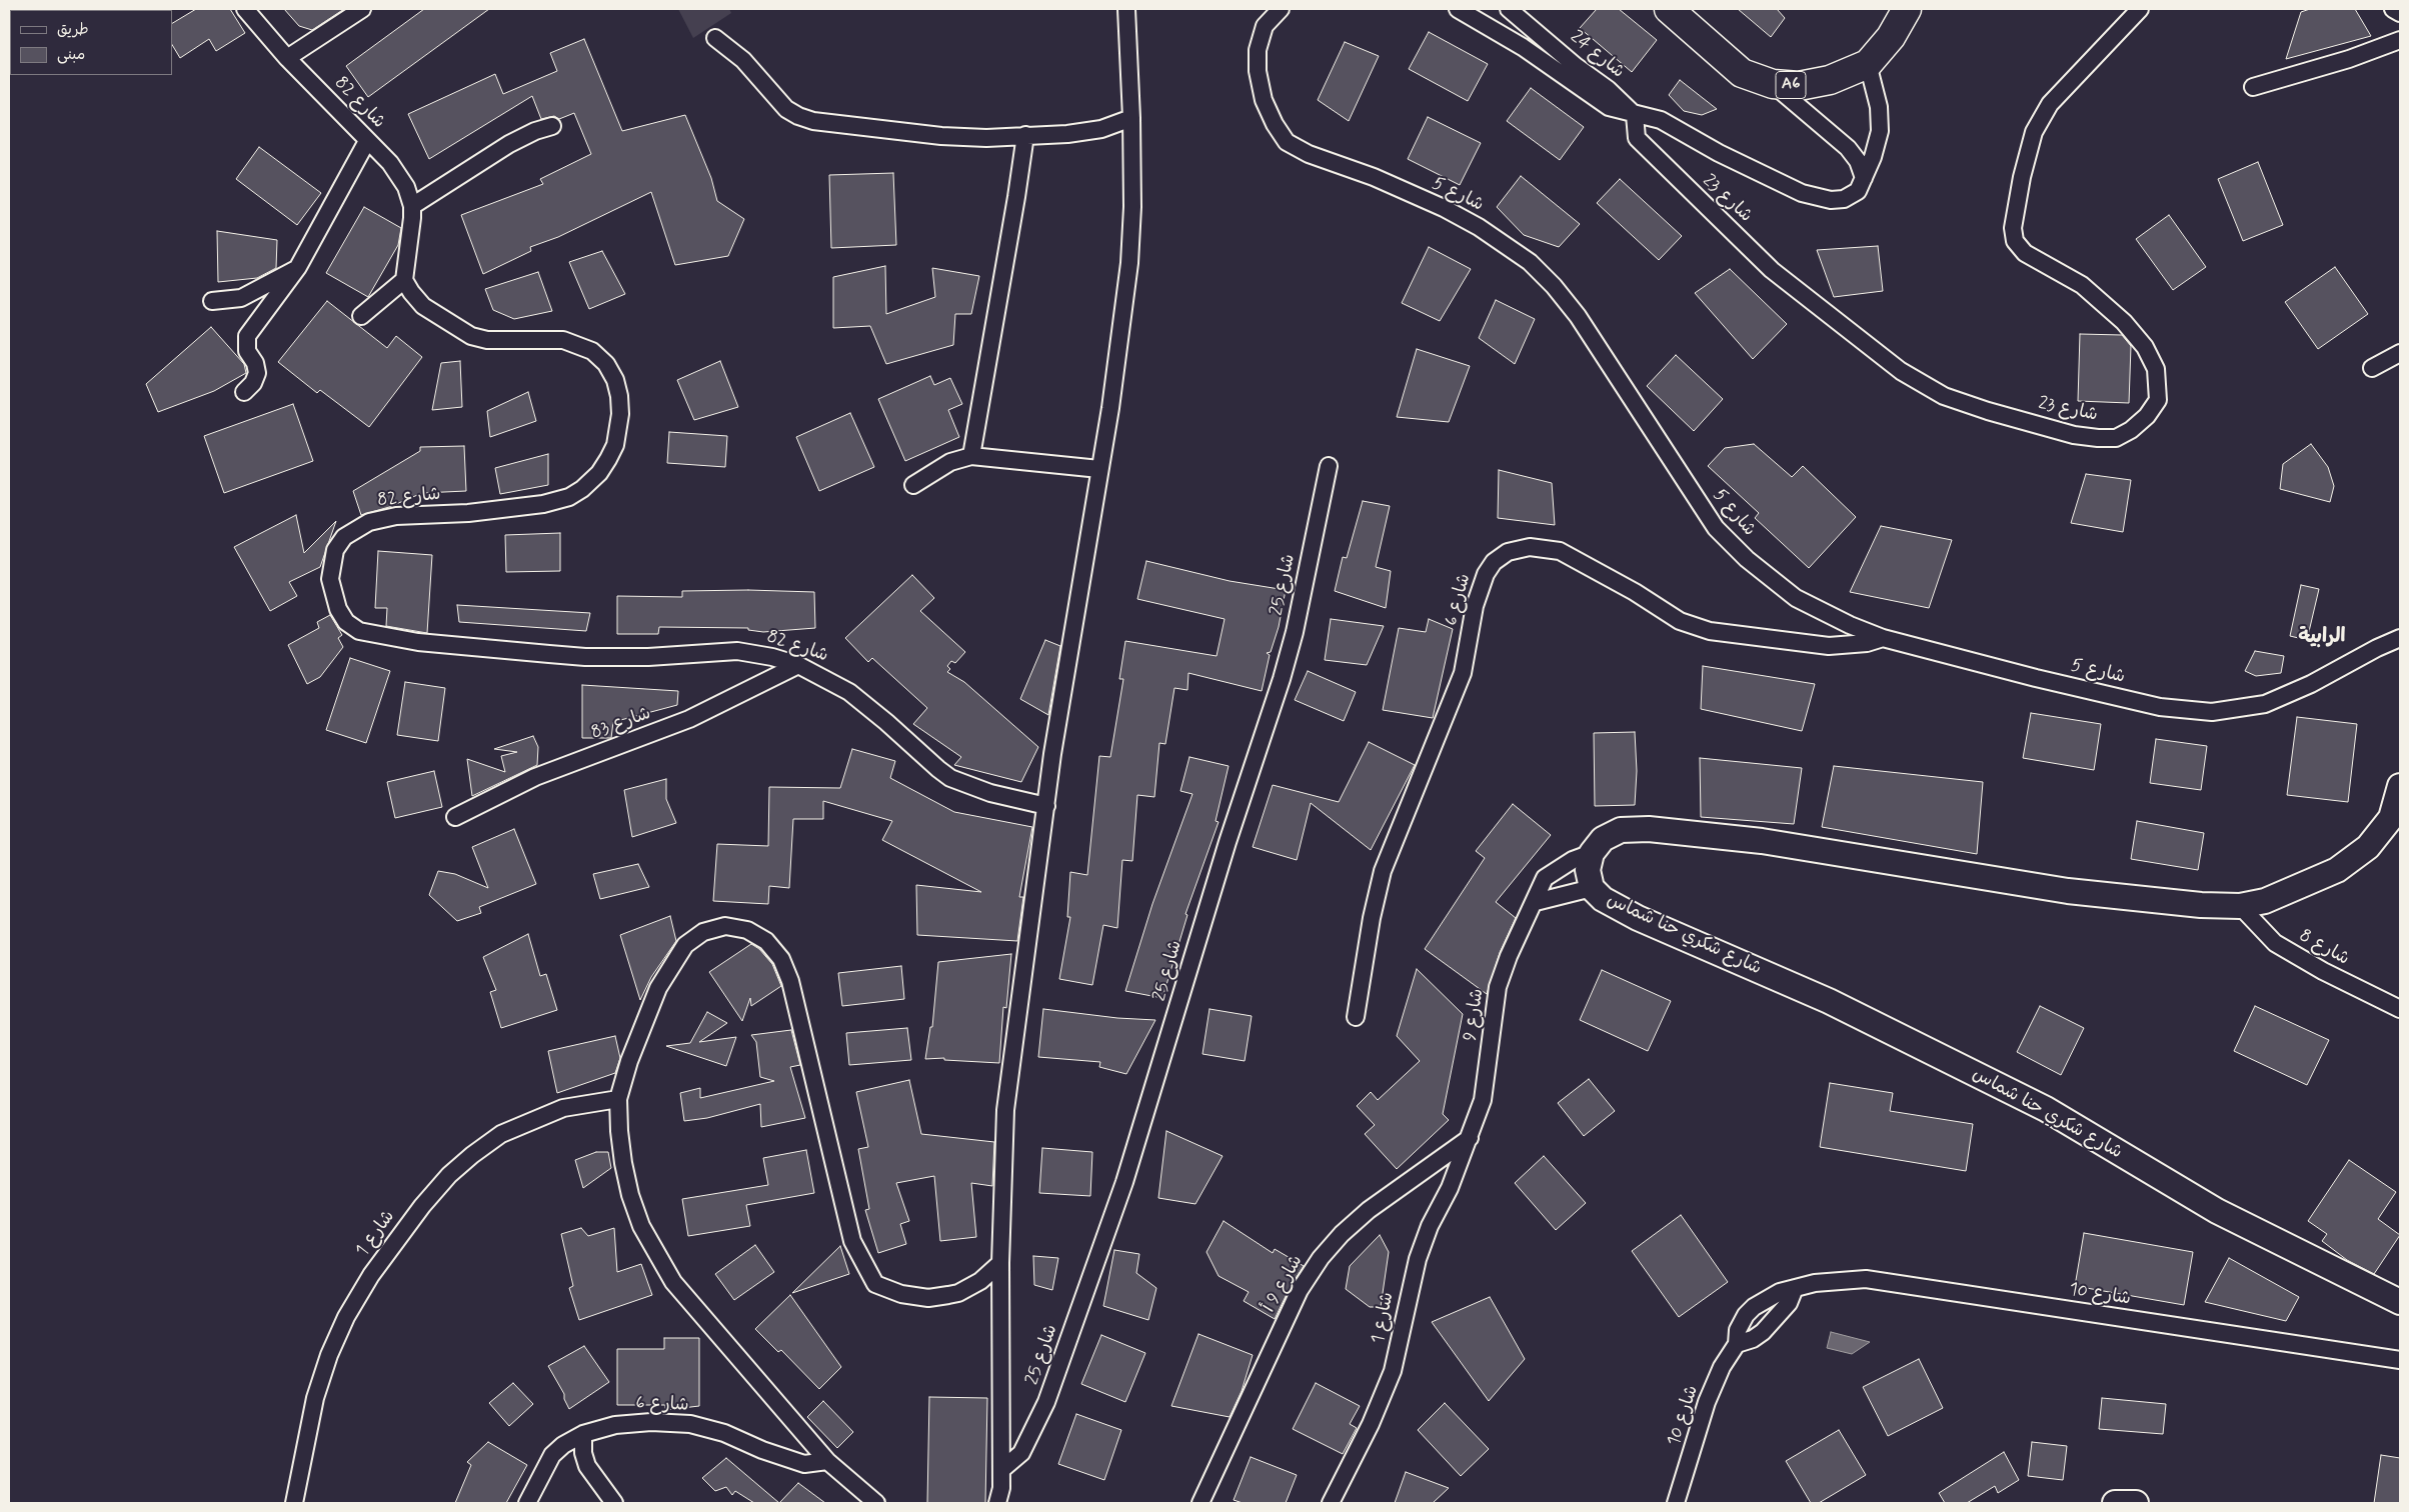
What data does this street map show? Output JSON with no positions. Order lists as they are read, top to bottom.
{
  "streets": {
    "highway": ["A6"],
    "street": [
      "شارع 24",
      "شارع 82",
      "شارع 5",
      "شارع 23",
      "شارع 25",
      "شارع 6",
      "شارع 83",
      "شارع شكري حنا شماس",
      "شارع 8",
      "شارع 9",
      "شارع 1",
      "شارع 9 أ",
      "شارع 10"
    ]
  },
  "crossings": [
    ["شارع 24", "شارع 23"],
    ["شارع 82", "شارع 83"],
    ["شارع 5", "شارع 6"],
    ["شارع شكري حنا شماس", "شارع 9"],
    ["شارع 9", "شارع 1"],
    ["شارع 9", "شارع 9 أ"],
    ["شارع 1", "شارع 9 أ"]
  ],
  "districts": ["الرابية"],
  "legend": ["طريق", "مبنى"]
}
